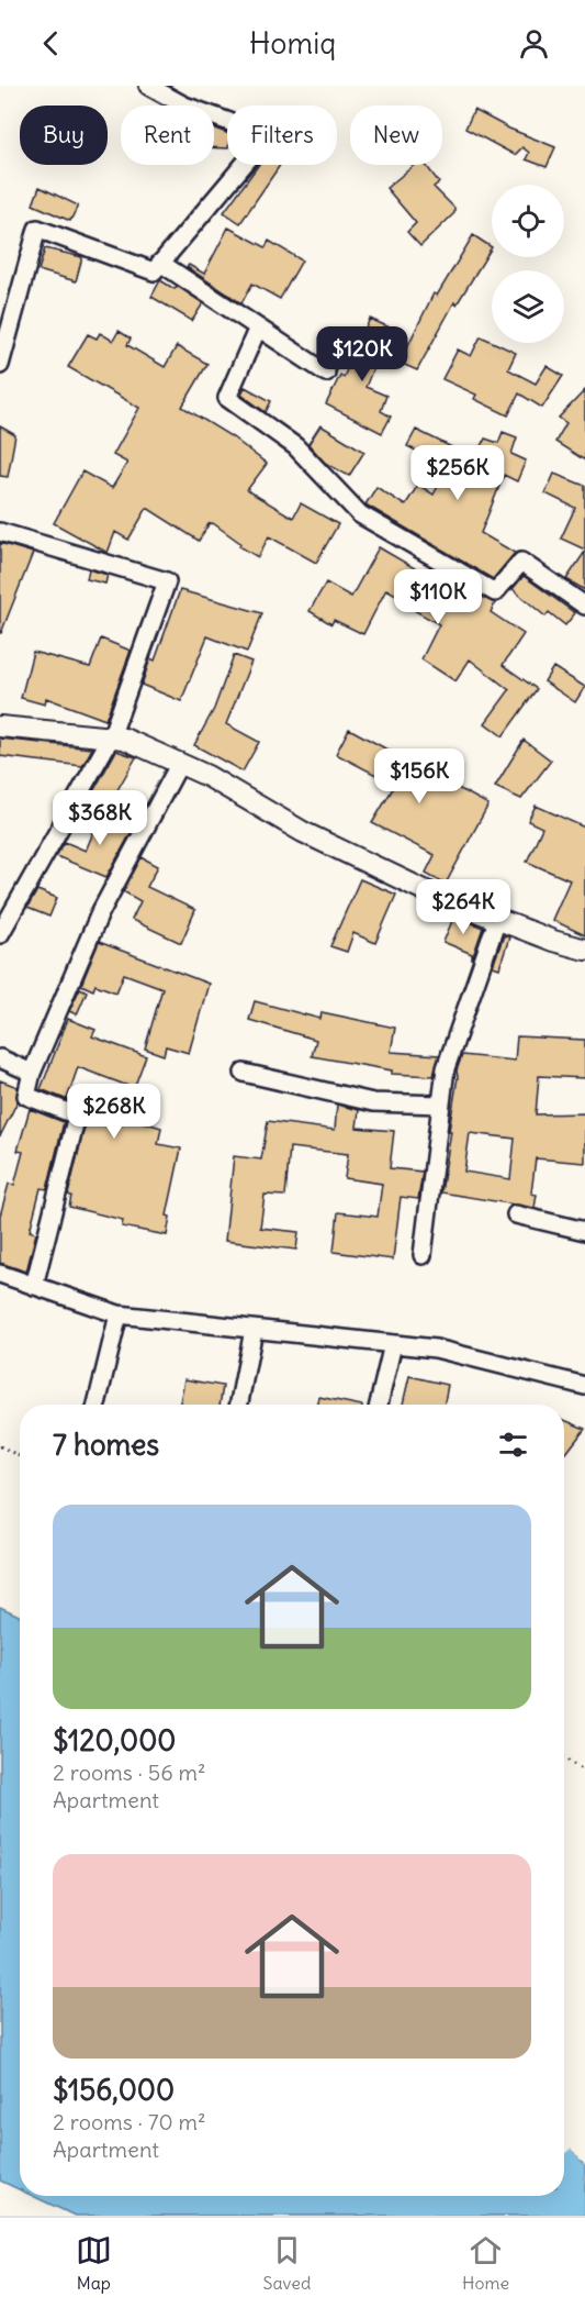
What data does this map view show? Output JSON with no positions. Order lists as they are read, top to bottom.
{
  "page": {
    "header": "Homiq",
    "chip": [
      "Buy",
      "Rent",
      "Filters",
      "New"
    ],
    "price": [
      "$120K",
      "$256K",
      "$110K",
      "$156K",
      "$368K",
      "$264K",
      "$268K"
    ],
    "heading": "7 homes",
    "list": [
      {
        "name": "$120,000",
        "note": "2 rooms · 56 m² · Apartment"
      },
      {
        "name": "$156,000",
        "note": "2 rooms · 70 m² · Apartment"
      }
    ],
    "tabs": ["Map", "Saved", "Home"]
  }
}
